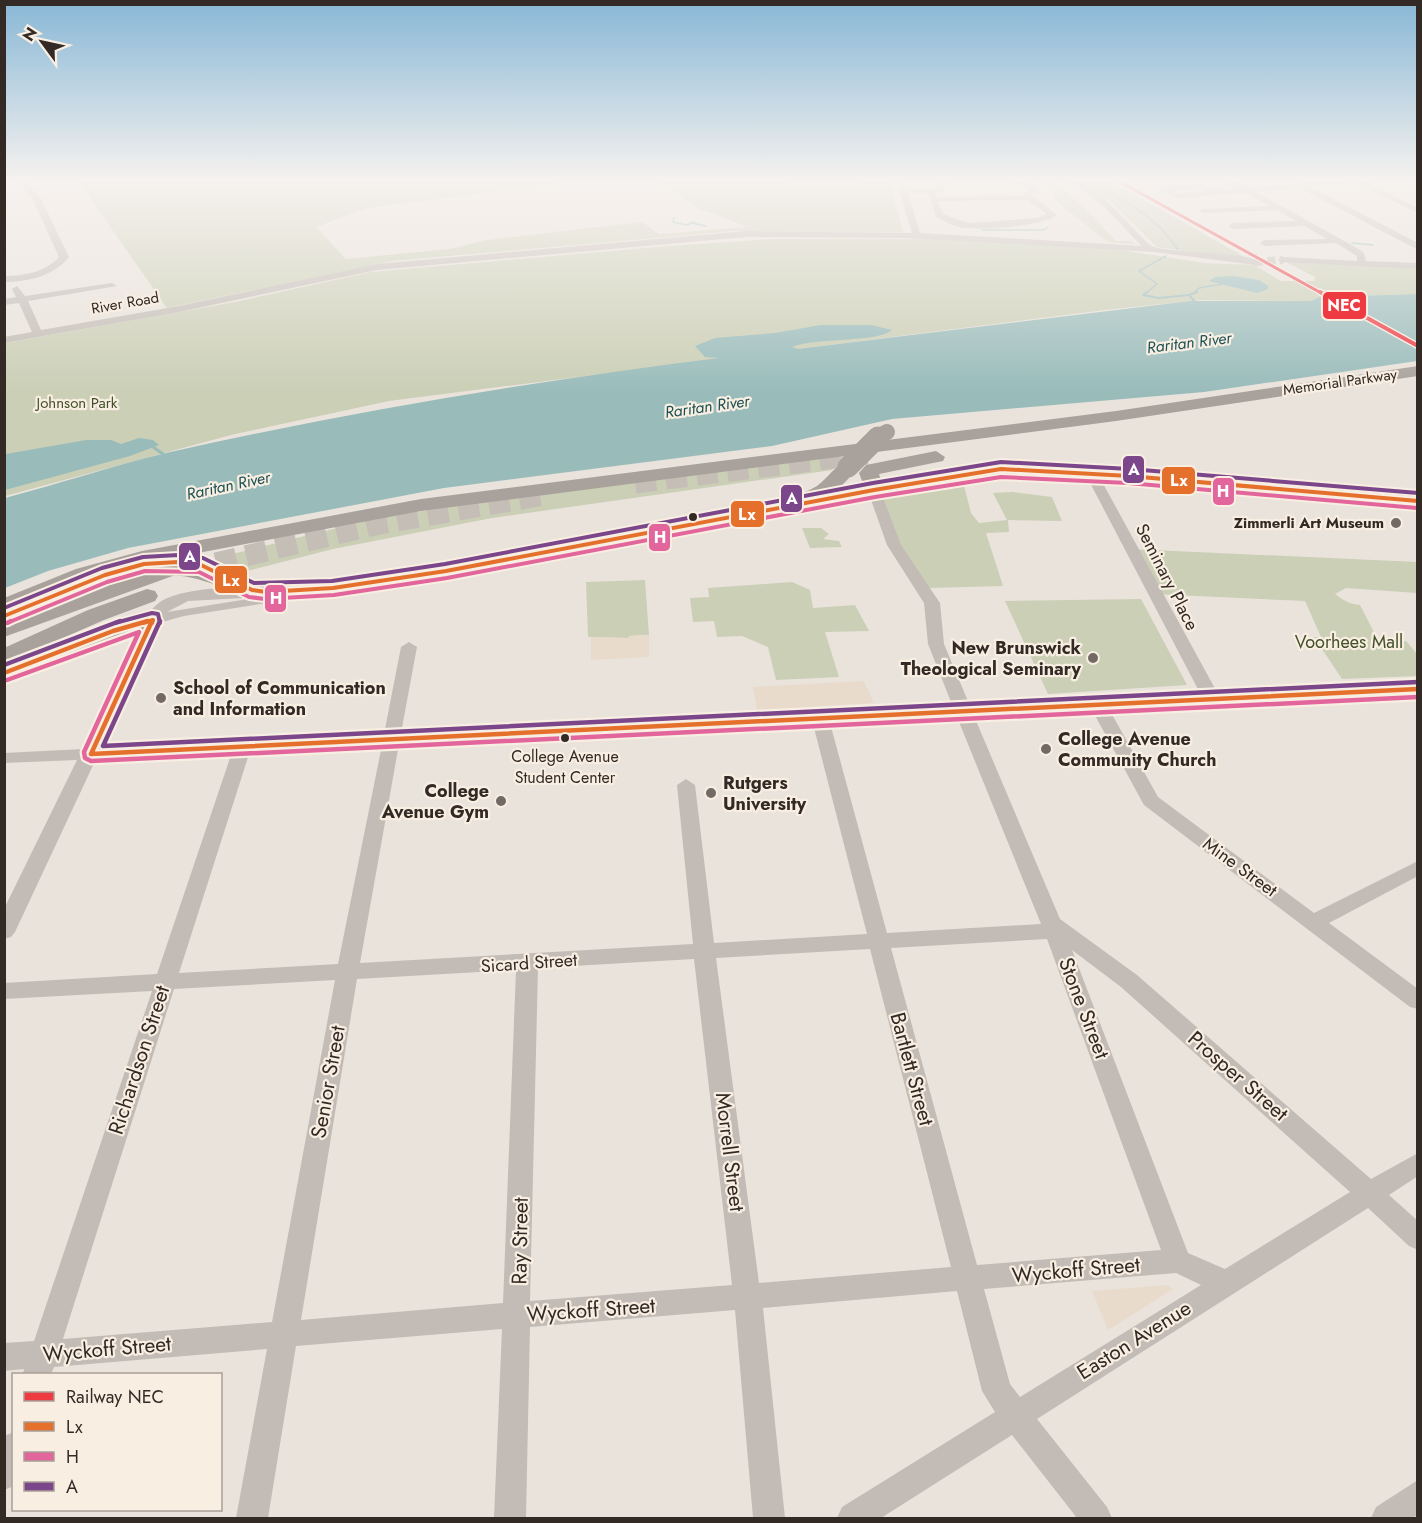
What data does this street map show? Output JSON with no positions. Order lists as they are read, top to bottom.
{
  "streets": {
    "highway": ["Memorial Parkway"],
    "street": [
      "River Road",
      "Seminary Place",
      "Mine Street",
      "Sicard Street",
      "Stone Street",
      "Richardson Street",
      "Bartlett Street",
      "Prosper Street",
      "Senior Street",
      "Morrell Street",
      "Ray Street",
      "Wyckoff Street",
      "Easton Avenue"
    ]
  },
  "crossings": [
    ["Sicard Street", "Stone Street"],
    ["Sicard Street", "Richardson Street"],
    ["Sicard Street", "Bartlett Street"],
    ["Sicard Street", "Prosper Street"],
    ["Sicard Street", "Senior Street"],
    ["Sicard Street", "Morrell Street"],
    ["Sicard Street", "Ray Street"],
    ["Stone Street", "Prosper Street"],
    ["Stone Street", "Wyckoff Street"],
    ["Richardson Street", "Wyckoff Street"],
    ["Bartlett Street", "Wyckoff Street"],
    ["Bartlett Street", "Easton Avenue"],
    ["Prosper Street", "Easton Avenue"],
    ["Senior Street", "Wyckoff Street"],
    ["Morrell Street", "Wyckoff Street"],
    ["Ray Street", "Wyckoff Street"]
  ],
  "water": ["Raritan River"],
  "parks": ["Johnson Park", "Voorhees Mall"],
  "places": [
    "Zimmerli Art Museum",
    "New Brunswick Theological Seminary",
    "School of Communication and Information",
    "College Avenue Student Center",
    "College Avenue Community Church",
    "Rutgers University",
    "College Avenue Gym"
  ],
  "lines": [
    "rail line NEC",
    "transit line A",
    "transit line Lx",
    "transit line H"
  ],
  "legend": [
    "Railway NEC",
    "Lx",
    "H",
    "A"
  ],
  "north": "top left"
}
